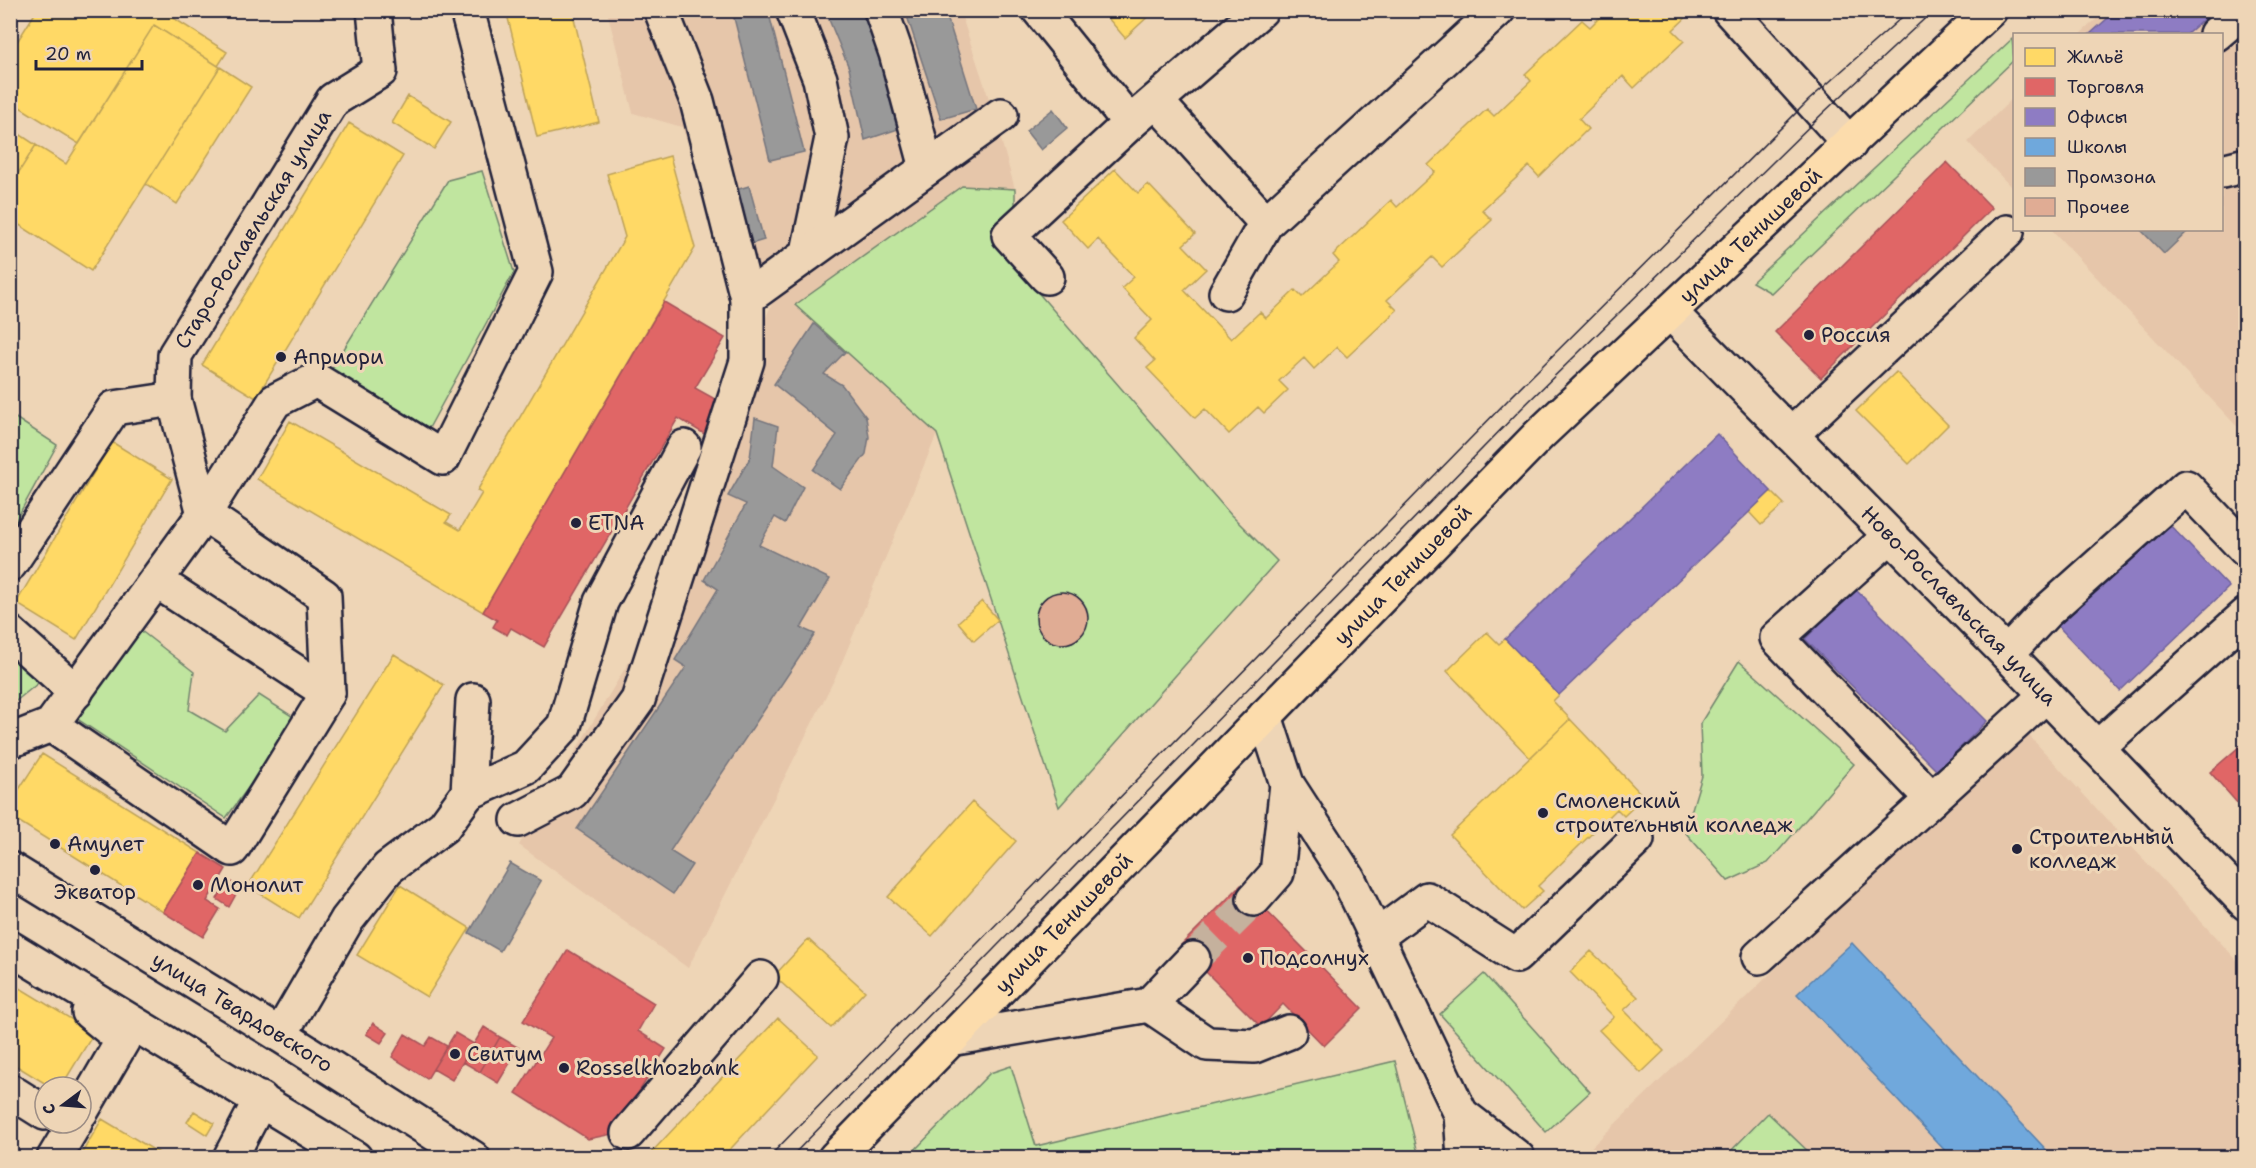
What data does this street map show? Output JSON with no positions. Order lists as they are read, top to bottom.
{
  "streets": {
    "main road": ["улица Тенишевой"],
    "street": ["Старо-Рославльская улица", "Ново-Рославльская улица", "улица Твардовского"]
  },
  "crossings": [
    ["улица Тенишевой", "Ново-Рославльская улица"]
  ],
  "places": [
    "Россия",
    "Априори",
    "ETNA",
    "Смоленский строительный колледж",
    "Амулет",
    "Строительный колледж",
    "Экватор",
    "Монолит",
    "Подсолнух",
    "Свитум",
    "Rosselkhozbank"
  ],
  "legend": [
    "Жильё",
    "Торговля",
    "Офисы",
    "Школы",
    "Промзона",
    "Прочее"
  ],
  "scale_bar": "20 m",
  "north": "left"
}
